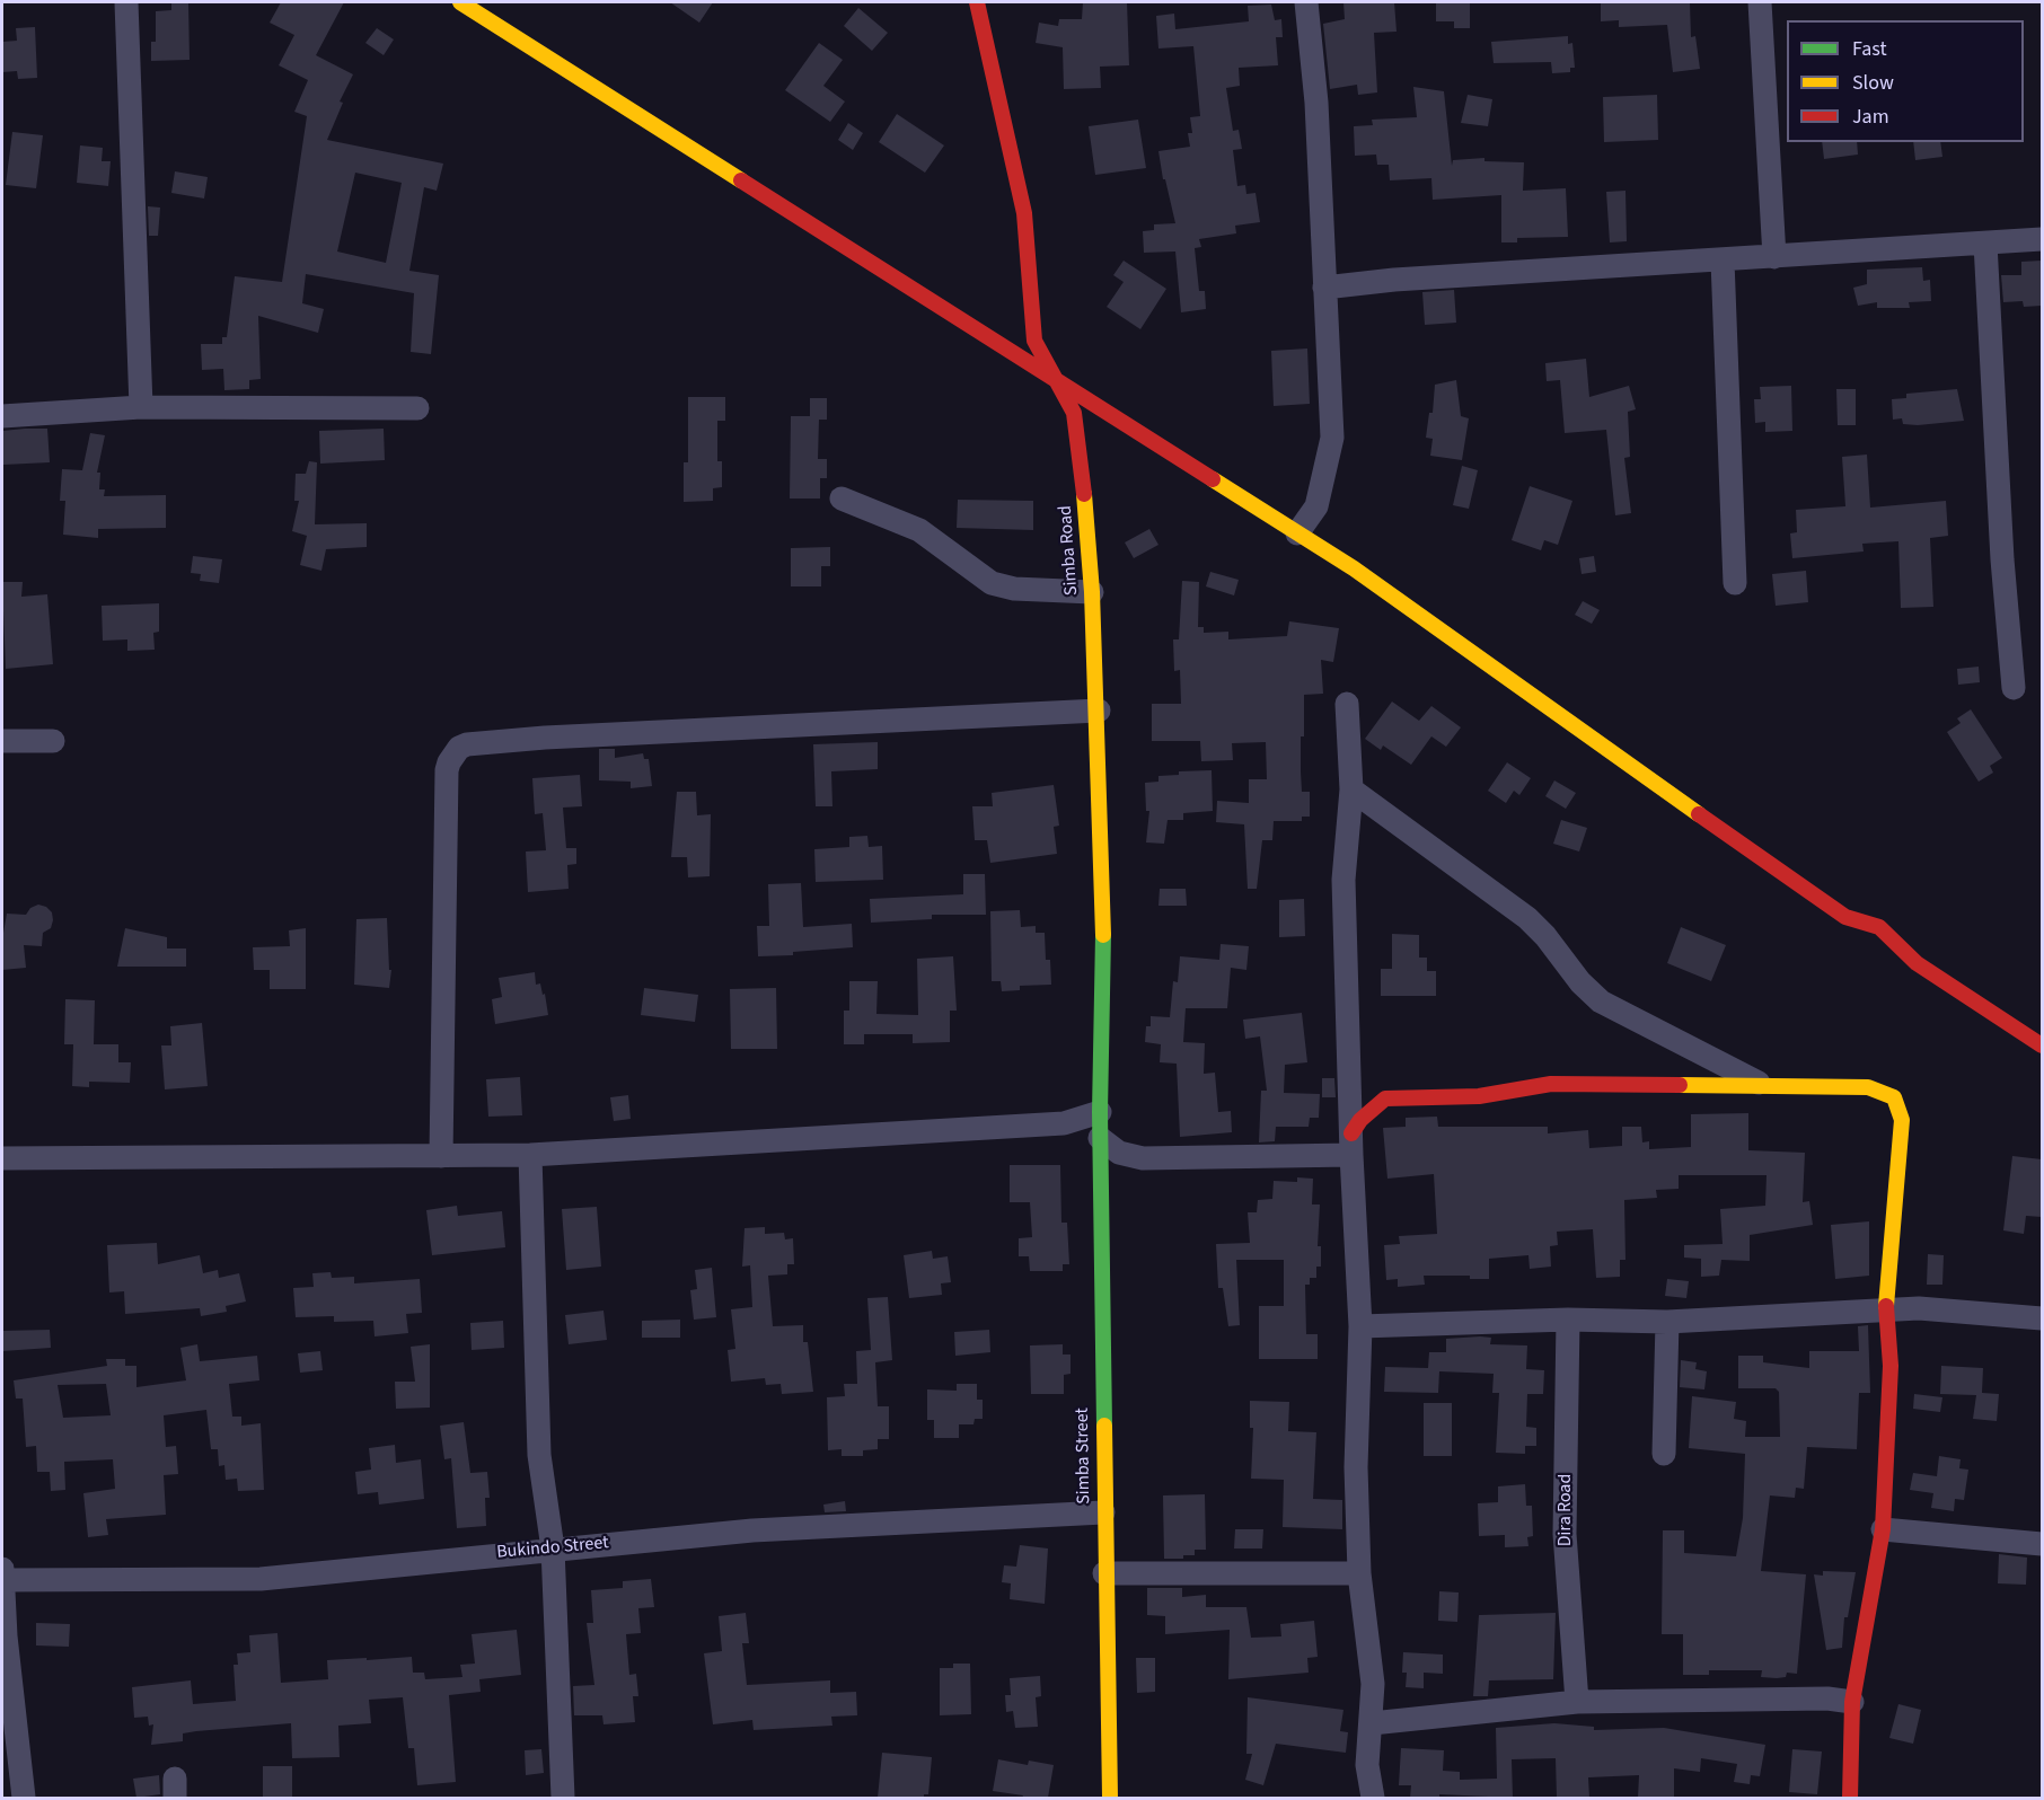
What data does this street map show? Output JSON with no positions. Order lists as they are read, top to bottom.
{
  "streets": {
    "street": [
      "Simba Road",
      "Simba Street",
      "Dira Road",
      "Bukindo Street"
    ]
  },
  "crossings": [
    ["Simba Road", "Simba Street"],
    ["Simba Street", "Bukindo Street"]
  ],
  "legend": ["Fast", "Slow", "Jam"]
}
